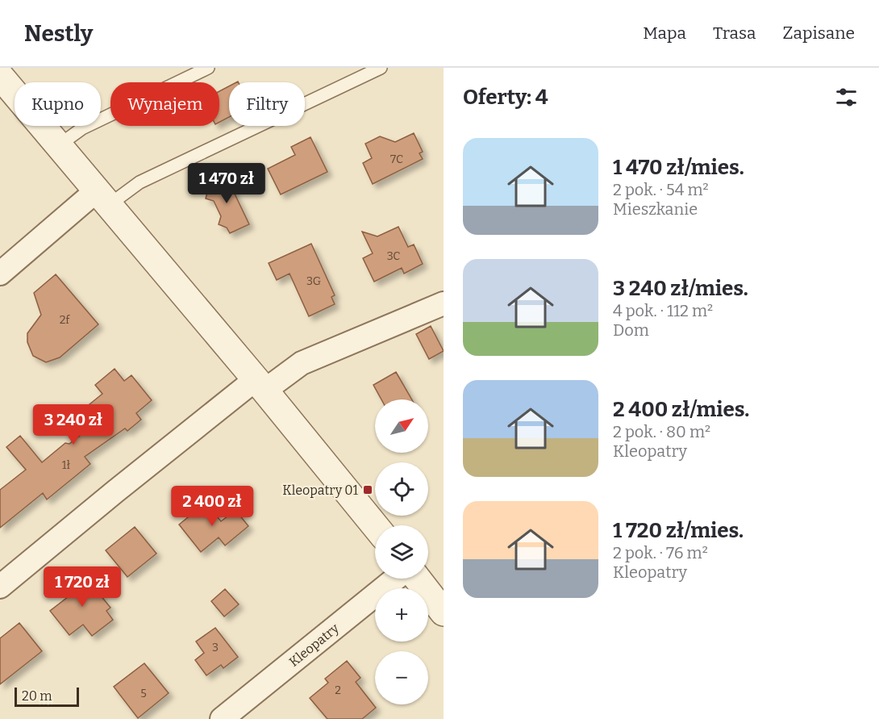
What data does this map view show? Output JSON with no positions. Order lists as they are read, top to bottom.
{
  "streets": {
    "street": ["Kleopatry"]
  },
  "places": {
    "transit": ["Kleopatry 01"]
  },
  "house_numbers": [
    "7C",
    "3C",
    "3G",
    "2f",
    "1ł",
    "3",
    "2",
    "5"
  ],
  "scale_bar": "20 m",
  "north": "top right",
  "page": {
    "header": "Nestly",
    "nav": ["Mapa", "Trasa", "Zapisane"],
    "heading": "Oferty: 4",
    "chip": ["Kupno", "Wynajem", "Filtry"],
    "list": [
      {
        "name": "1 470 zł/mies.",
        "note": "2 pok. · 54 m² · Mieszkanie"
      },
      {
        "name": "3 240 zł/mies.",
        "note": "4 pok. · 112 m² · Dom"
      },
      {
        "name": "2 400 zł/mies.",
        "note": "2 pok. · 80 m² · Kleopatry"
      },
      {
        "name": "1 720 zł/mies.",
        "note": "2 pok. · 76 m² · Kleopatry"
      }
    ],
    "price": [
      "1 470 zł",
      "3 240 zł",
      "2 400 zł",
      "1 720 zł"
    ],
    "map_buttons": ["+", "−"],
    "scale": "20 m"
  }
}
